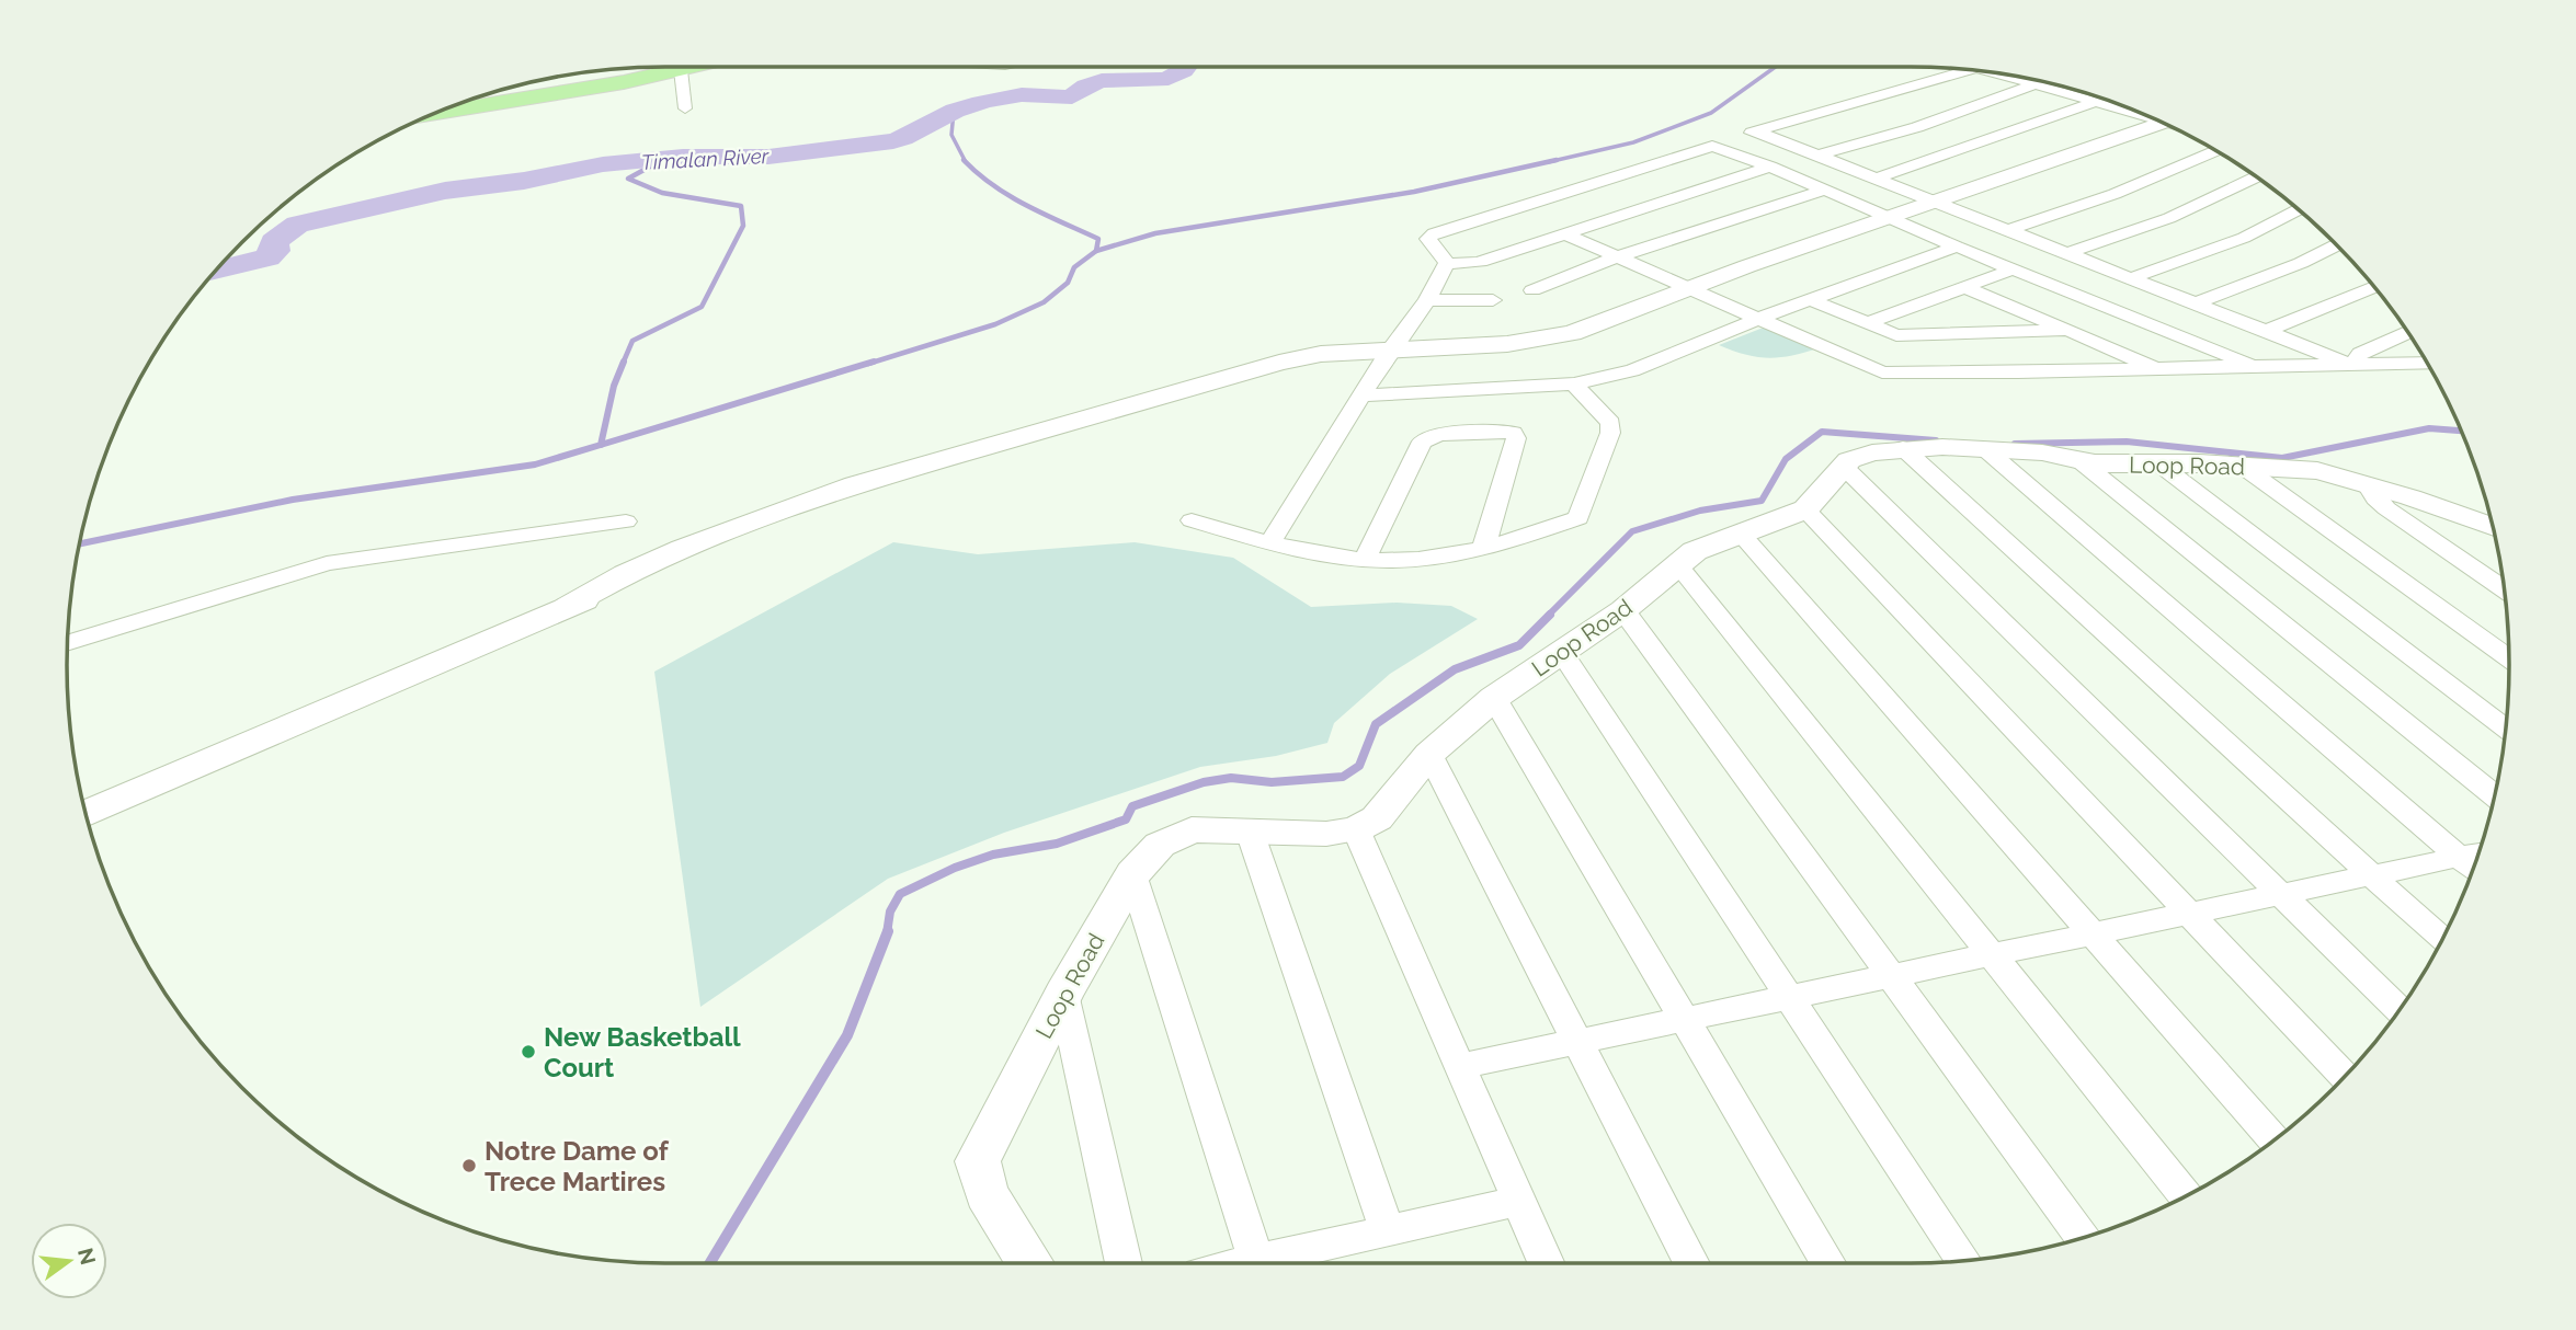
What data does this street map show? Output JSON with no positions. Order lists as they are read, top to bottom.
{
  "streets": {
    "street": ["Loop Road"]
  },
  "water": ["Timalan River"],
  "places": ["New Basketball Court", "Notre Dame of Trece Martires"],
  "north": "right"
}
